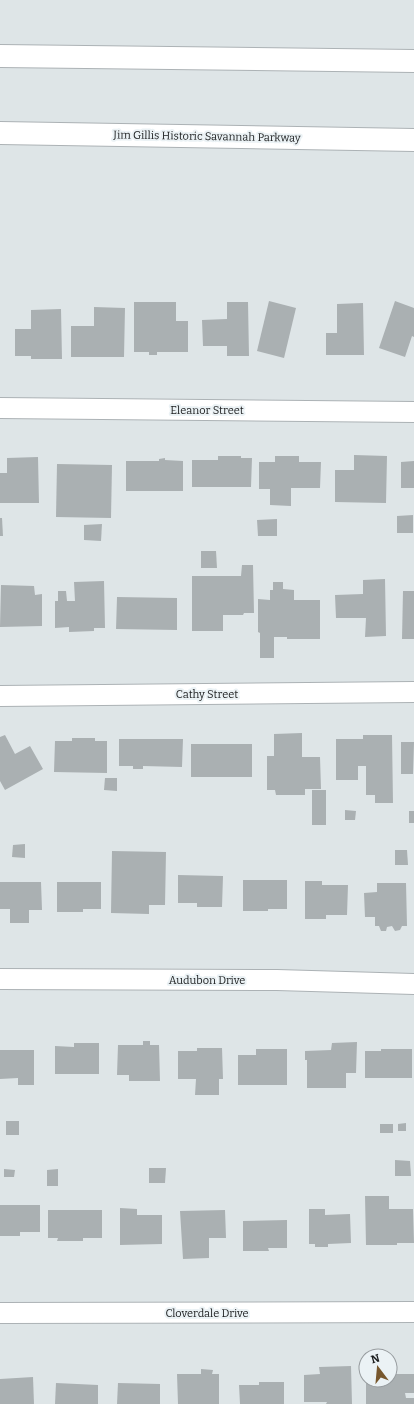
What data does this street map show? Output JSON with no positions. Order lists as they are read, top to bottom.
{
  "streets": {
    "highway": ["Jim Gillis Historic Savannah Parkway"],
    "street": [
      "Eleanor Street",
      "Cathy Street",
      "Audubon Drive",
      "Cloverdale Drive"
    ]
  },
  "north": "top"
}
